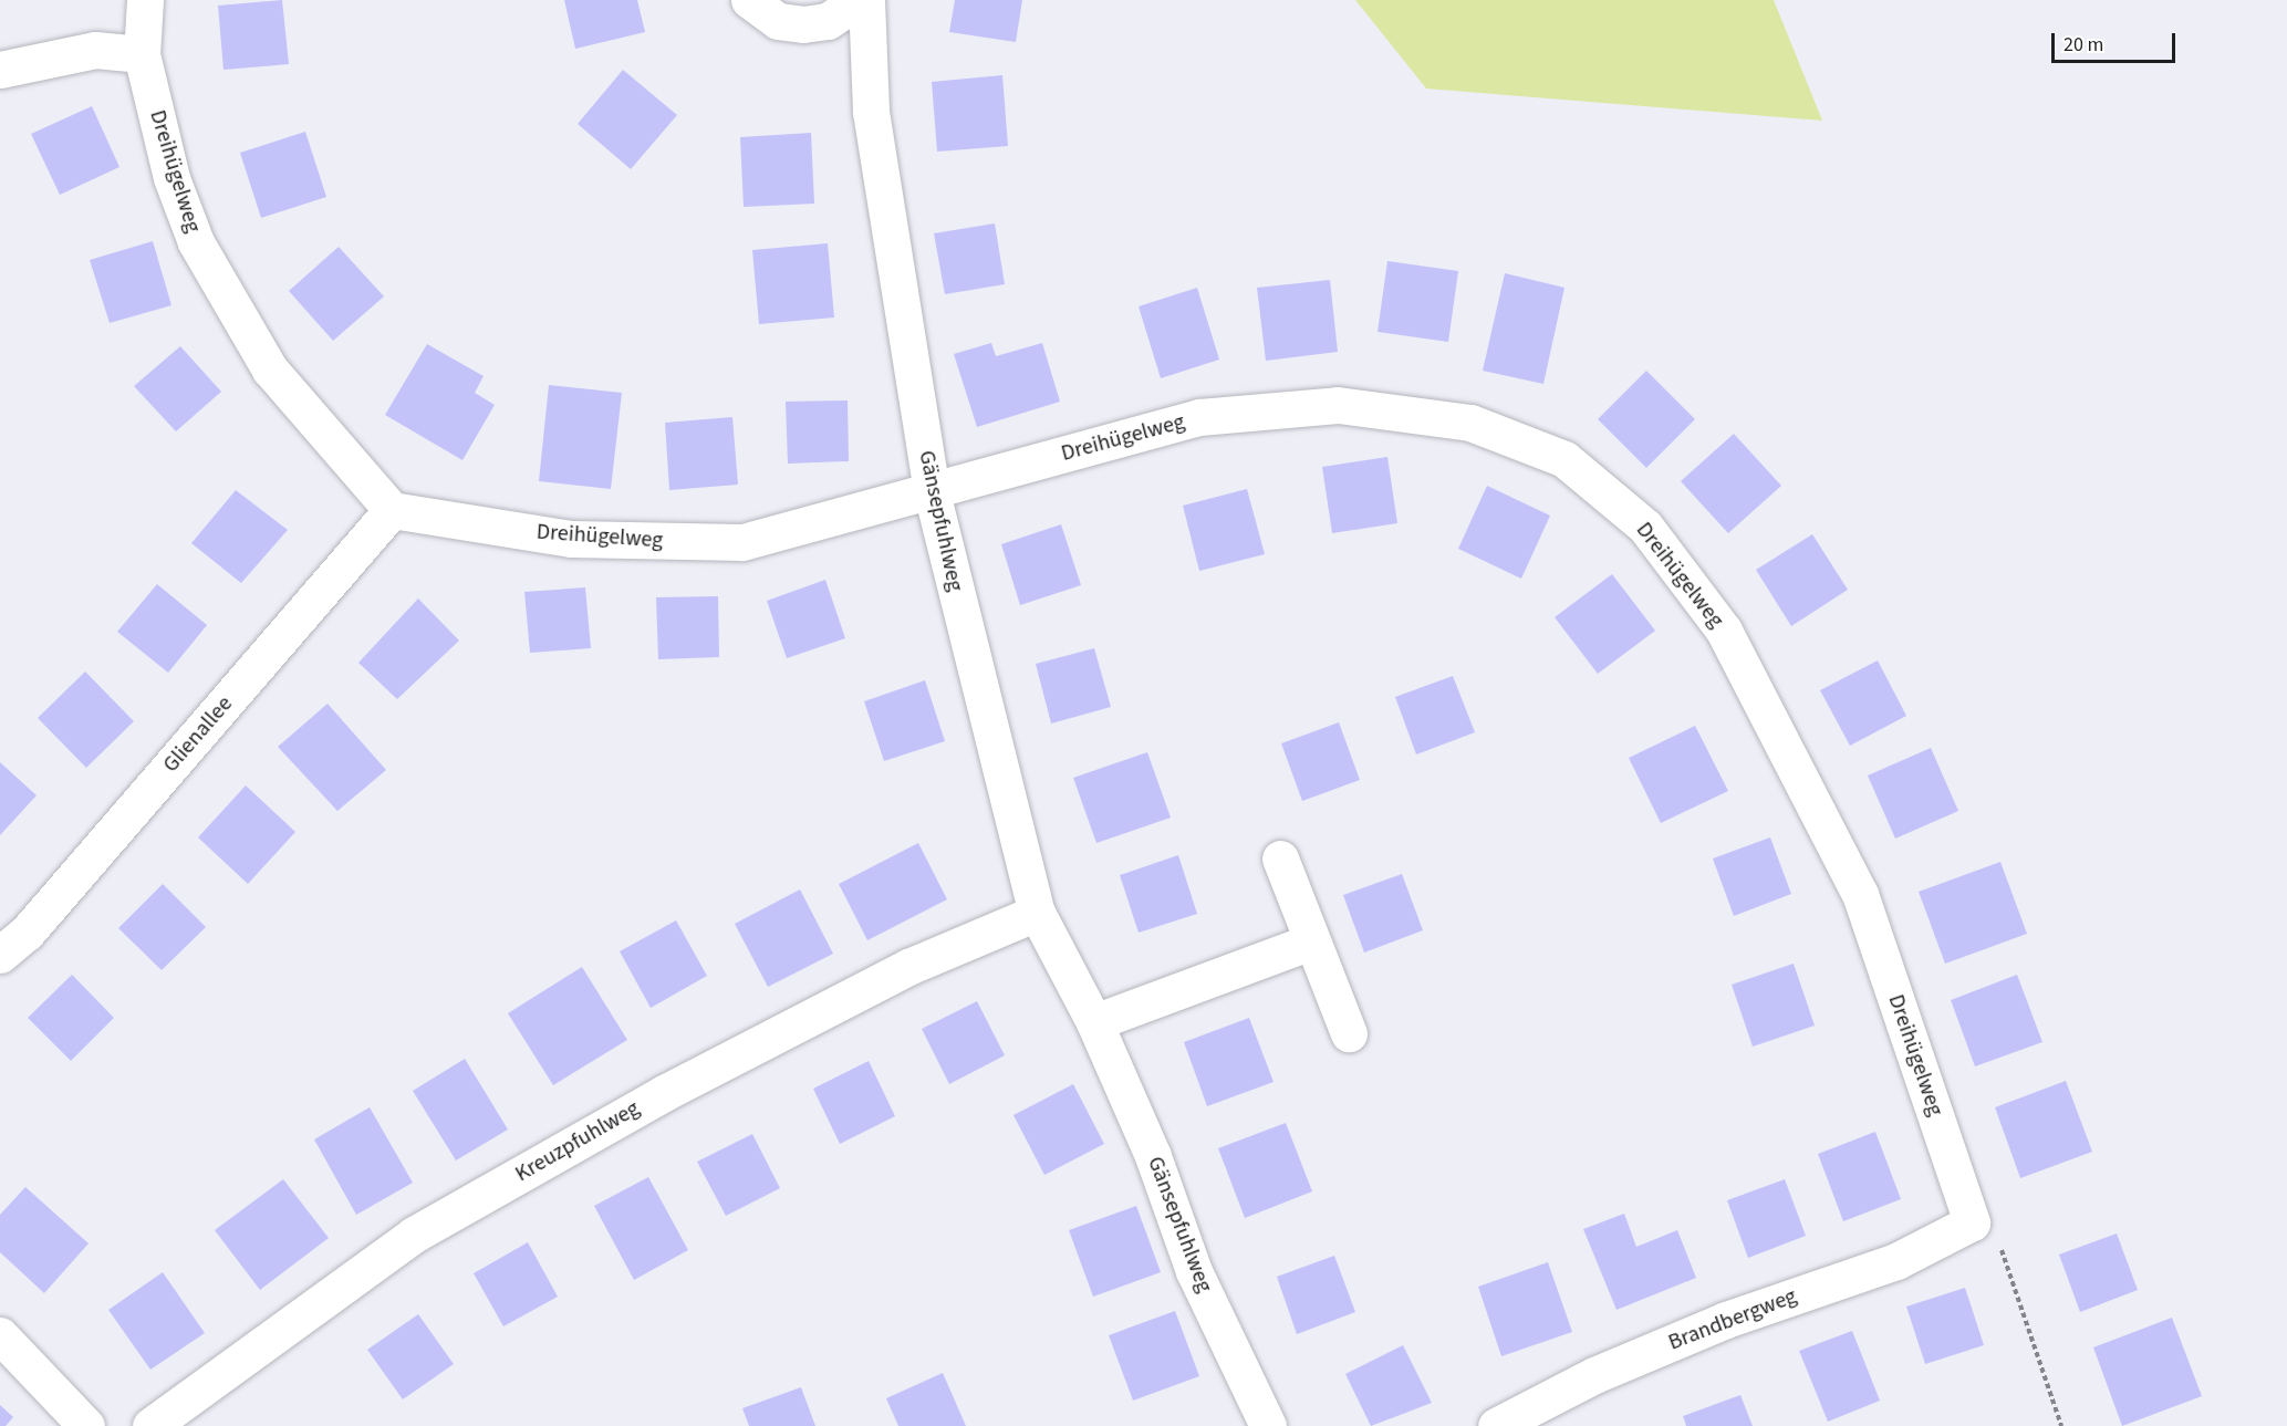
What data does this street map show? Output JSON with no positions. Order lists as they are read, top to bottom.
{
  "streets": {
    "street": [
      "Dreihügelweg",
      "Gänsepfuhlweg",
      "Glienallee",
      "Kreuzpfuhlweg",
      "Brandbergweg"
    ]
  },
  "crossings": [
    ["Dreihügelweg", "Gänsepfuhlweg"],
    ["Dreihügelweg", "Glienallee"],
    ["Dreihügelweg", "Brandbergweg"],
    ["Gänsepfuhlweg", "Kreuzpfuhlweg"]
  ],
  "scale_bar": "20 m"
}
